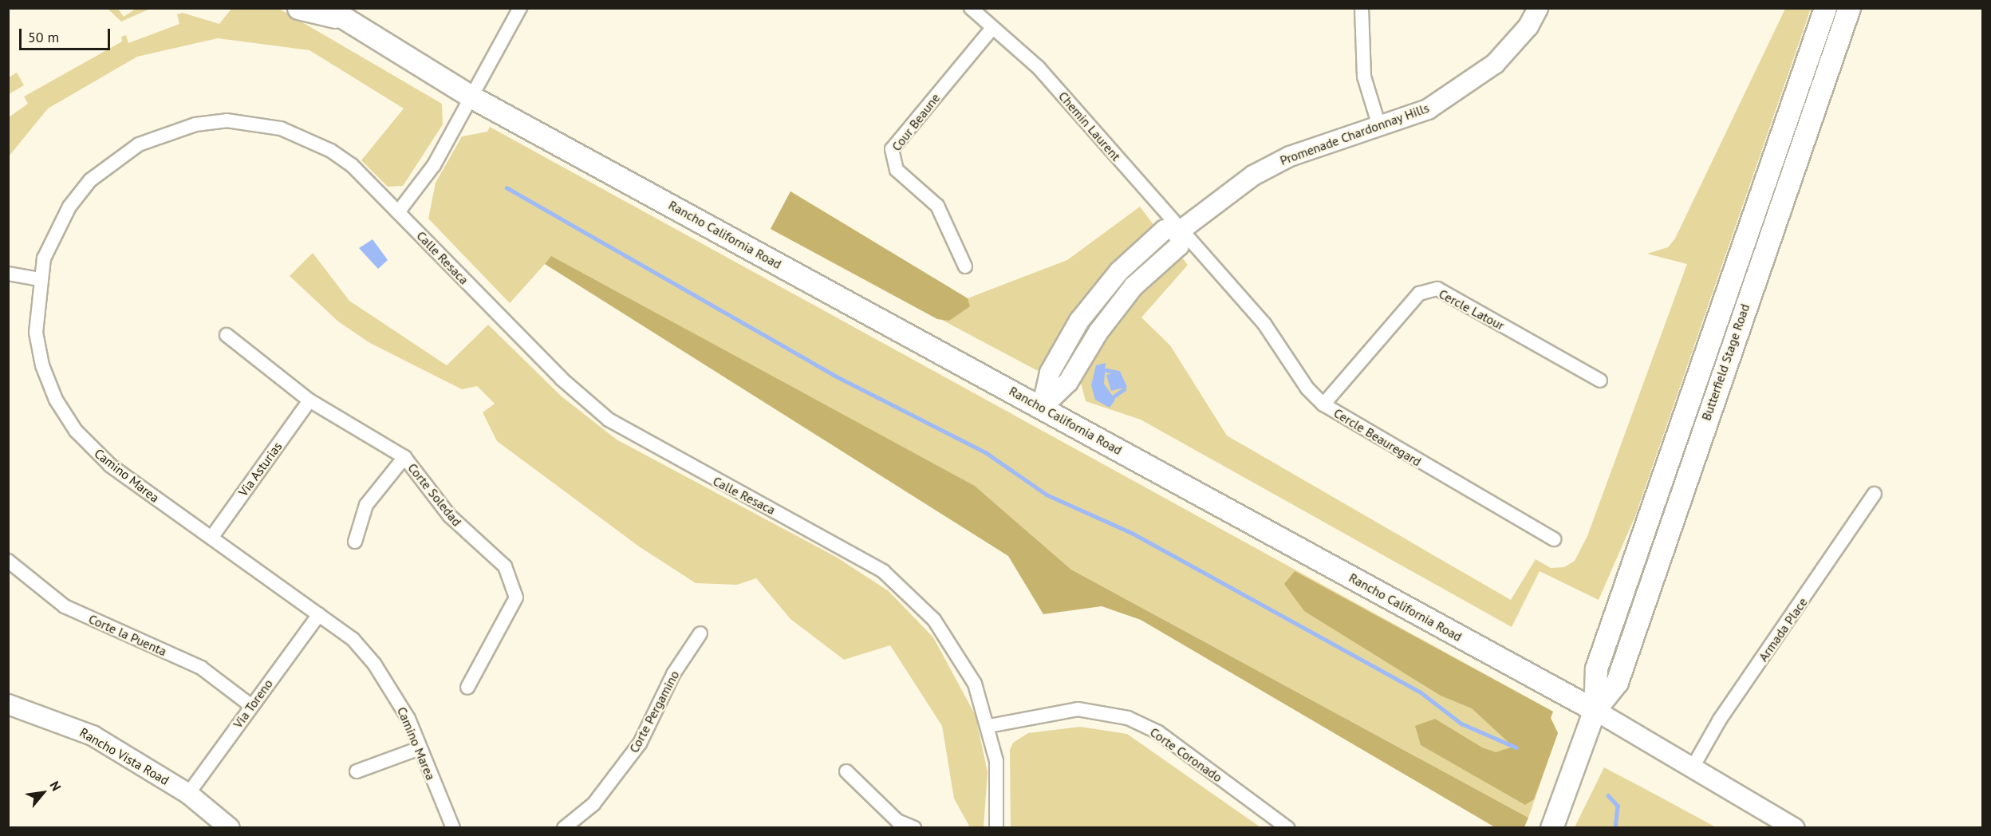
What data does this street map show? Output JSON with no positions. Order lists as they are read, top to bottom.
{
  "streets": {
    "main road": ["Rancho California Road", "Butterfield Stage Road"],
    "street": [
      "Cour Beaune",
      "Chemin Laurent",
      "Promenade Chardonnay Hills",
      "Calle Resaca",
      "Cercle Latour",
      "Cercle Beauregard",
      "Via Asturias",
      "Camino Marea",
      "Corte Soledad",
      "Armada Place",
      "Corte la Puenta",
      "Via Toreno",
      "Corte Pergamino",
      "Corte Coronado",
      "Rancho Vista Road"
    ]
  },
  "crossings": [
    ["Cour Beaune", "Chemin Laurent"],
    ["Chemin Laurent", "Promenade Chardonnay Hills"],
    ["Chemin Laurent", "Cercle Beauregard"],
    ["Promenade Chardonnay Hills", "Cercle Beauregard"],
    ["Rancho California Road", "Butterfield Stage Road"],
    ["Rancho California Road", "Armada Place"],
    ["Calle Resaca", "Camino Marea"],
    ["Calle Resaca", "Corte Coronado"],
    ["Cercle Latour", "Cercle Beauregard"],
    ["Via Asturias", "Camino Marea"],
    ["Via Asturias", "Corte Soledad"],
    ["Camino Marea", "Via Toreno"],
    ["Corte la Puenta", "Via Toreno"],
    ["Via Toreno", "Rancho Vista Road"]
  ],
  "scale_bar": "50 m",
  "north": "top right"
}
